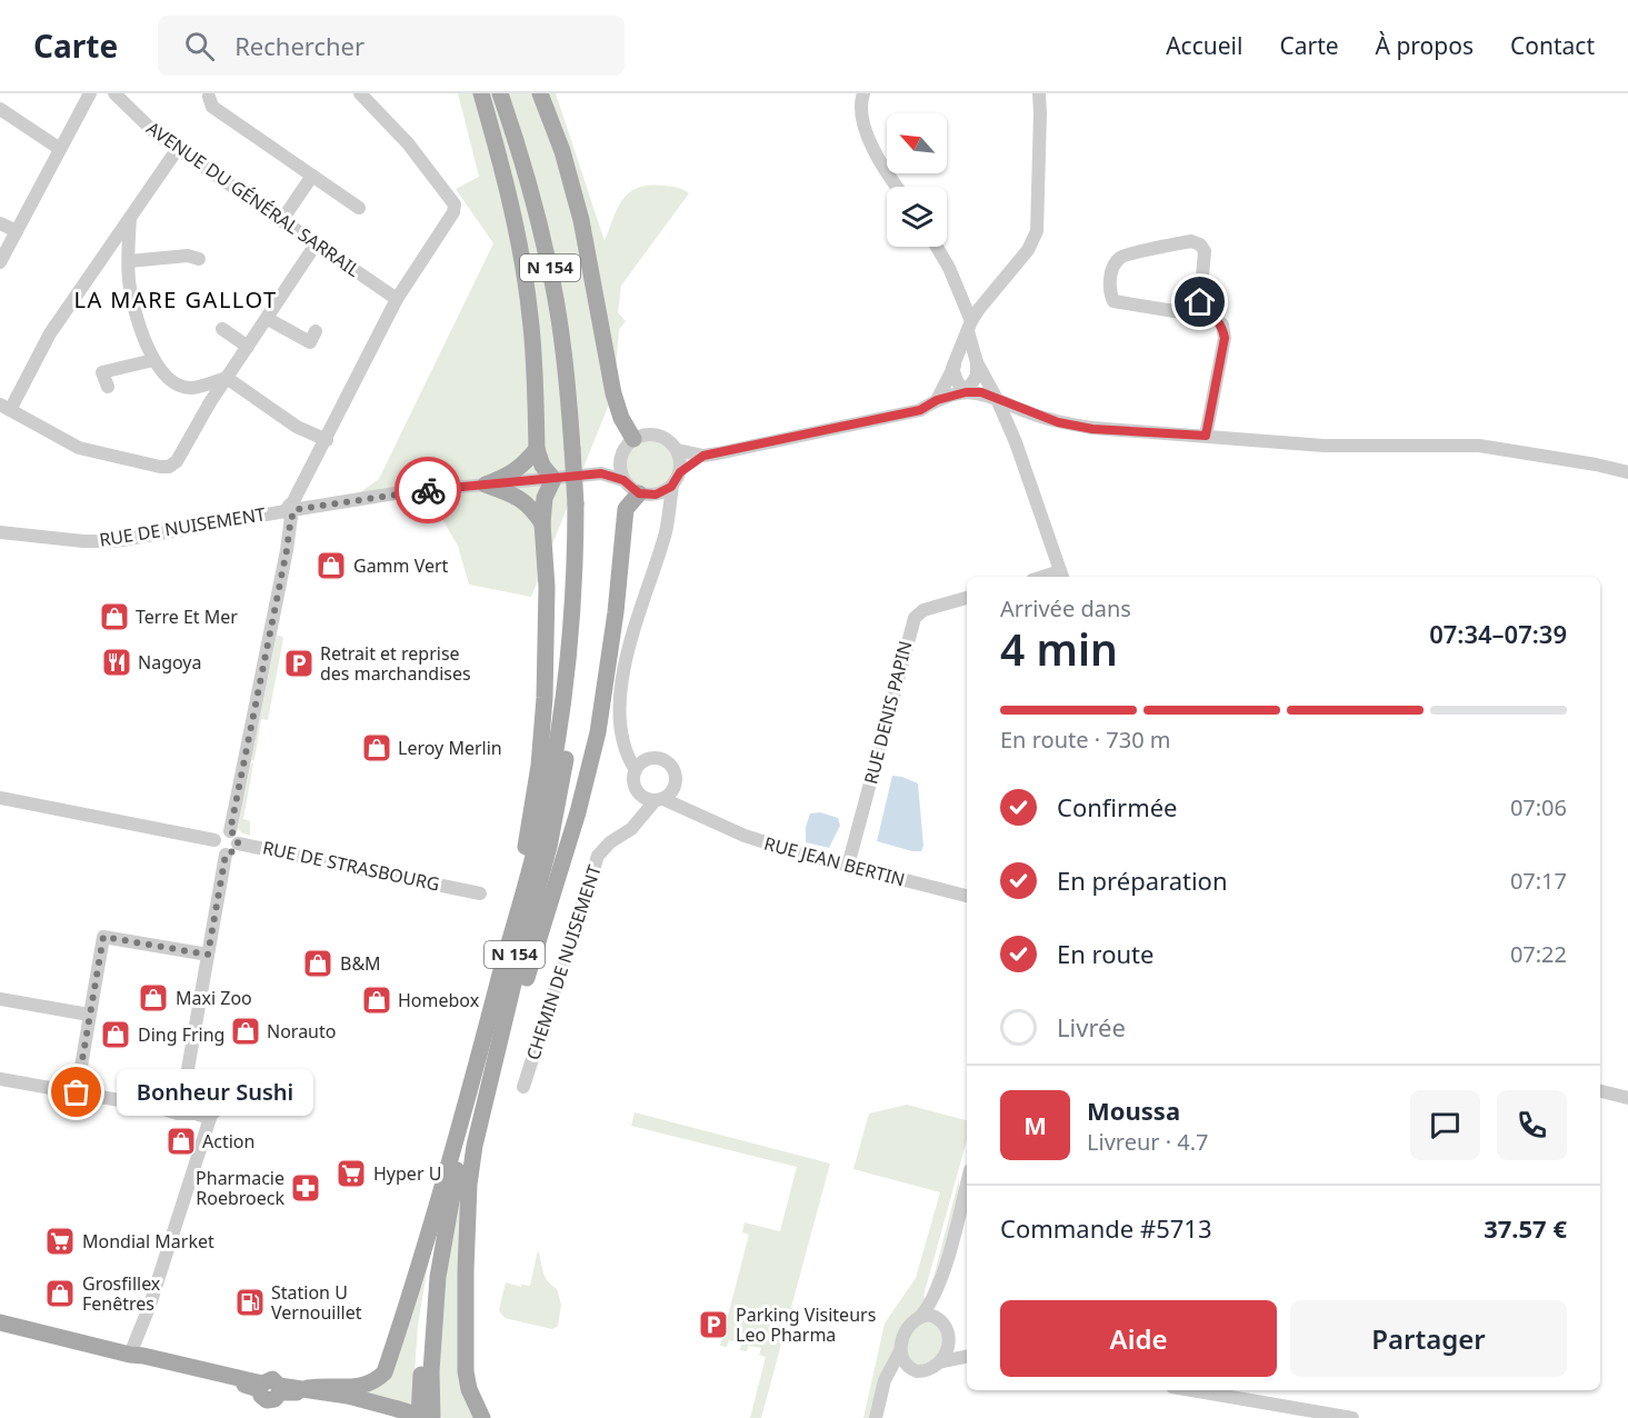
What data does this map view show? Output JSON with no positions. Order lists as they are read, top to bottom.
{
  "streets": {
    "main road": ["N 154"],
    "street": [
      "AVENUE DU GÉNÉRAL SARRAIL",
      "RUE DE NUISEMENT",
      "RUE DENIS PAPIN",
      "RUE JEAN BERTIN",
      "RUE DE STRASBOURG",
      "CHEMIN DE NUISEMENT"
    ]
  },
  "crossings": [
    ["RUE DENIS PAPIN", "RUE JEAN BERTIN"],
    ["RUE JEAN BERTIN", "CHEMIN DE NUISEMENT"]
  ],
  "districts": ["LA MARE GALLOT"],
  "places": {
    "shop": [
      "Gamm Vert",
      "Terre Et Mer",
      "Leroy Merlin",
      "B&M",
      "Maxi Zoo",
      "Homebox",
      "Norauto",
      "Ding Fring",
      "Action",
      "Grosfillex Fenêtres"
    ],
    "restaurant": ["Nagoya"],
    "parking": ["Retrait et reprise des marchandises", "Parking Visiteurs Leo Pharma"],
    "other": ["Bonheur Sushi"],
    "supermarket": ["Hyper U", "Mondial Market"],
    "pharmacy": ["Pharmacie Roebroeck"],
    "fuel station": ["Station U Vernouillet"]
  },
  "north": "top left",
  "page": {
    "header": "Carte",
    "search": "Rechercher",
    "nav": [
      "Accueil",
      "Carte",
      "À propos",
      "Contact"
    ],
    "heading": ["4 min", "Arrivée dans", "07:34–07:39"],
    "panel": [
      "Moussa",
      "Livreur · 4.7",
      "Commande #5713",
      "37.57 €"
    ],
    "bar": "En route · 730 m",
    "list": [
      ["Confirmée", "07:06"],
      ["En préparation", "07:17"],
      ["En route", "07:22"],
      "Livrée"
    ],
    "bubble": "Bonheur Sushi",
    "round": "M",
    "buttons": ["Aide", "Partager"]
  }
}
